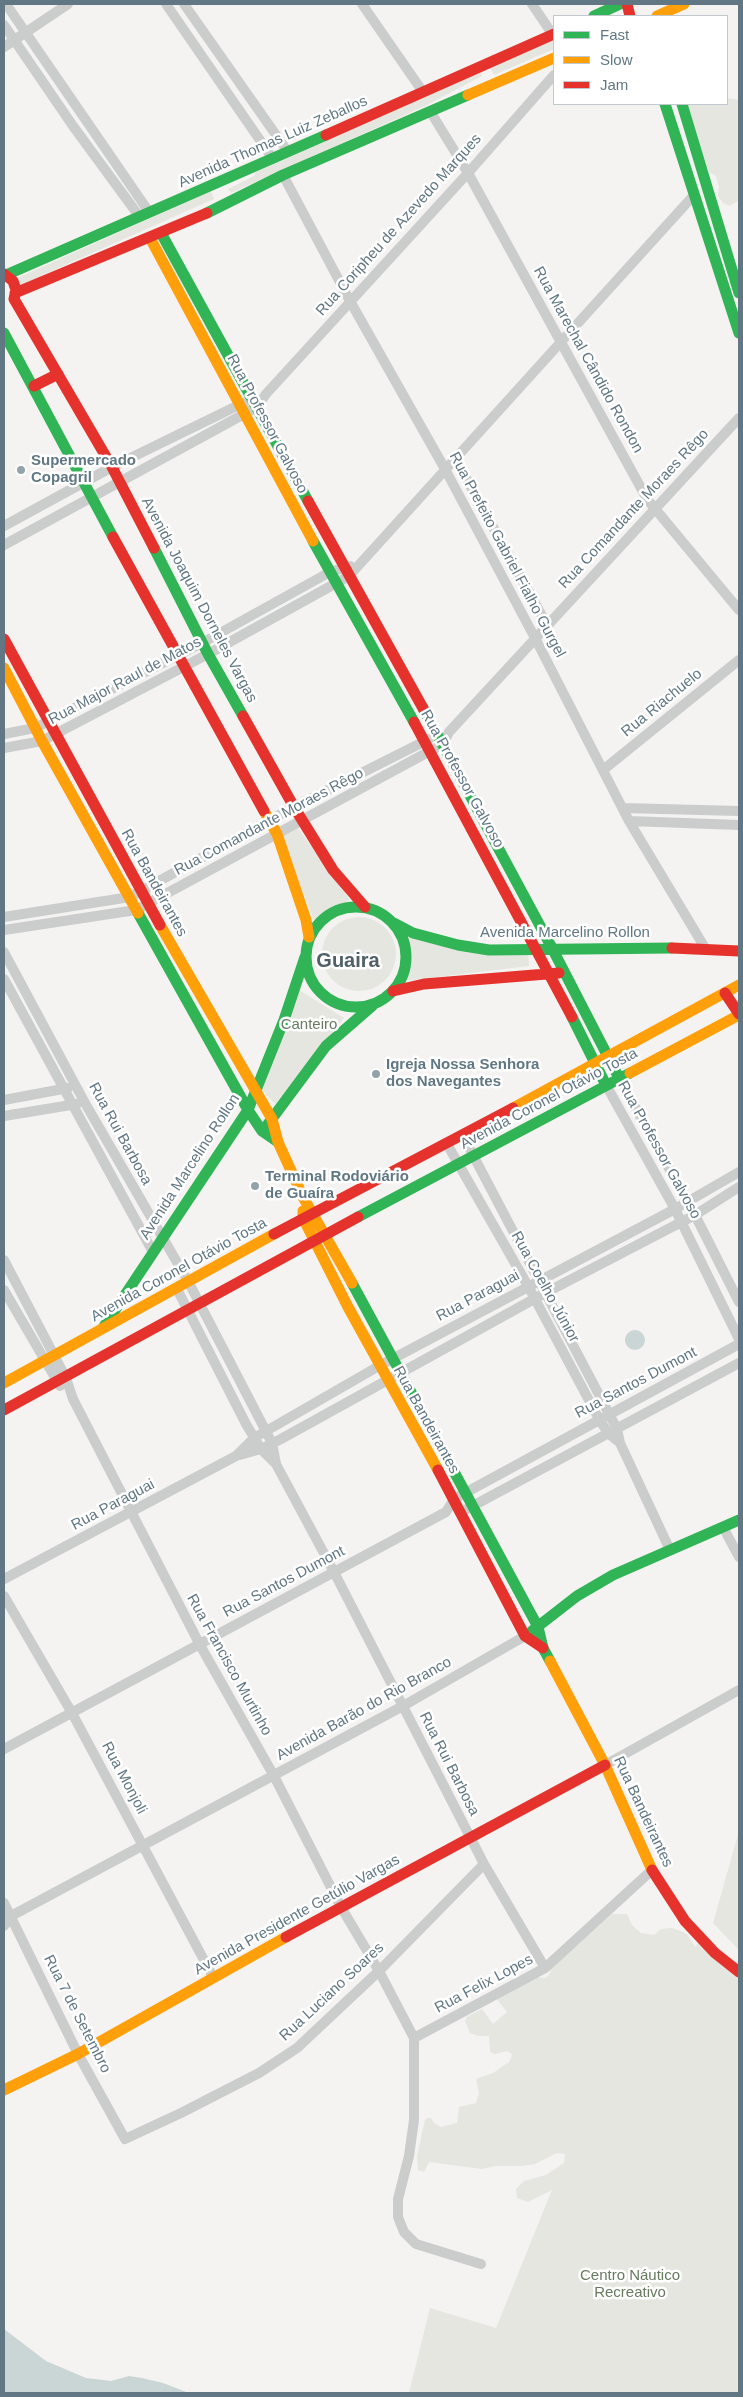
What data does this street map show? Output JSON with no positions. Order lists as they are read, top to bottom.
{
  "streets": {
    "street": [
      "Avenida Thomas Luiz Zeballos",
      "Rua Coripheu de Azevedo Marques",
      "Rua Marechal Cândido Rondon",
      "Rua Professor Galvoso",
      "Rua Comandante Moraes Rêgo",
      "Rua Prefeito Gabriel Fialho Gurgel",
      "Avenida Joaquim Dorneles Vargas",
      "Rua Major Raul de Matos",
      "Rua Riachuelo",
      "Rua Bandeirantes",
      "Avenida Marcelino Rollon",
      "Avenida Coronel Otávio Tosta",
      "Rua Rui Barbosa",
      "Rua Coelho Júnior",
      "Rua Paraguai",
      "Rua Santos Dumont",
      "Rua Francisco Murtinho",
      "Avenida Barão do Rio Branco",
      "Rua Monjoli",
      "Avenida Presidente Getúlio Vargas",
      "Rua Felix Lopes",
      "Rua Luciano Soares",
      "Rua 7 de Setembro"
    ]
  },
  "crossings": [
    ["Avenida Thomas Luiz Zeballos", "Avenida Joaquim Dorneles Vargas"],
    ["Rua Coripheu de Azevedo Marques", "Rua Marechal Cândido Rondon"],
    ["Rua Coripheu de Azevedo Marques", "Rua Professor Galvoso"],
    ["Rua Coripheu de Azevedo Marques", "Rua Prefeito Gabriel Fialho Gurgel"],
    ["Rua Coripheu de Azevedo Marques", "Avenida Joaquim Dorneles Vargas"],
    ["Rua Marechal Cândido Rondon", "Rua Comandante Moraes Rêgo"],
    ["Rua Marechal Cândido Rondon", "Rua Major Raul de Matos"],
    ["Rua Professor Galvoso", "Rua Comandante Moraes Rêgo"],
    ["Rua Professor Galvoso", "Rua Major Raul de Matos"],
    ["Rua Professor Galvoso", "Avenida Marcelino Rollon"],
    ["Rua Professor Galvoso", "Avenida Coronel Otávio Tosta"],
    ["Rua Professor Galvoso", "Rua Paraguai"],
    ["Rua Comandante Moraes Rêgo", "Rua Prefeito Gabriel Fialho Gurgel"],
    ["Rua Comandante Moraes Rêgo", "Avenida Joaquim Dorneles Vargas"],
    ["Rua Comandante Moraes Rêgo", "Rua Bandeirantes"],
    ["Rua Prefeito Gabriel Fialho Gurgel", "Rua Major Raul de Matos"],
    ["Rua Prefeito Gabriel Fialho Gurgel", "Rua Riachuelo"],
    ["Rua Prefeito Gabriel Fialho Gurgel", "Avenida Marcelino Rollon"],
    ["Avenida Joaquim Dorneles Vargas", "Rua Major Raul de Matos"],
    ["Avenida Joaquim Dorneles Vargas", "Avenida Marcelino Rollon"],
    ["Rua Major Raul de Matos", "Rua Bandeirantes"],
    ["Rua Bandeirantes", "Avenida Marcelino Rollon"],
    ["Rua Bandeirantes", "Avenida Coronel Otávio Tosta"],
    ["Rua Bandeirantes", "Rua Paraguai"],
    ["Rua Bandeirantes", "Rua Santos Dumont"],
    ["Rua Bandeirantes", "Avenida Barão do Rio Branco"],
    ["Rua Bandeirantes", "Avenida Presidente Getúlio Vargas"],
    ["Rua Bandeirantes", "Rua Felix Lopes"],
    ["Avenida Marcelino Rollon", "Avenida Coronel Otávio Tosta"],
    ["Avenida Marcelino Rollon", "Rua Rui Barbosa"],
    ["Avenida Coronel Otávio Tosta", "Rua Rui Barbosa"],
    ["Avenida Coronel Otávio Tosta", "Rua Coelho Júnior"],
    ["Avenida Coronel Otávio Tosta", "Rua Francisco Murtinho"],
    ["Rua Rui Barbosa", "Rua Paraguai"],
    ["Rua Rui Barbosa", "Rua Santos Dumont"],
    ["Rua Rui Barbosa", "Avenida Barão do Rio Branco"],
    ["Rua Rui Barbosa", "Avenida Presidente Getúlio Vargas"],
    ["Rua Rui Barbosa", "Rua Felix Lopes"],
    ["Rua Rui Barbosa", "Rua Luciano Soares"],
    ["Rua Coelho Júnior", "Rua Paraguai"],
    ["Rua Coelho Júnior", "Rua Santos Dumont"],
    ["Rua Coelho Júnior", "Avenida Barão do Rio Branco"],
    ["Rua Paraguai", "Rua Francisco Murtinho"],
    ["Rua Santos Dumont", "Rua Francisco Murtinho"],
    ["Rua Santos Dumont", "Rua Monjoli"],
    ["Rua Francisco Murtinho", "Avenida Barão do Rio Branco"],
    ["Rua Francisco Murtinho", "Avenida Presidente Getúlio Vargas"],
    ["Rua Francisco Murtinho", "Rua Felix Lopes"],
    ["Rua Francisco Murtinho", "Rua Luciano Soares"],
    ["Avenida Barão do Rio Branco", "Rua Monjoli"],
    ["Avenida Barão do Rio Branco", "Rua 7 de Setembro"],
    ["Rua Monjoli", "Avenida Presidente Getúlio Vargas"],
    ["Avenida Presidente Getúlio Vargas", "Rua 7 de Setembro"],
    ["Rua Luciano Soares", "Rua 7 de Setembro"]
  ],
  "districts": ["Guaira"],
  "parks": ["Canteiro", "Centro Náutico Recreativo"],
  "places": ["Supermercado Copagril", "Igreja Nossa Senhora dos Navegantes", "Terminal Rodoviário de Guaíra"],
  "legend": ["Fast", "Slow", "Jam"]
}
